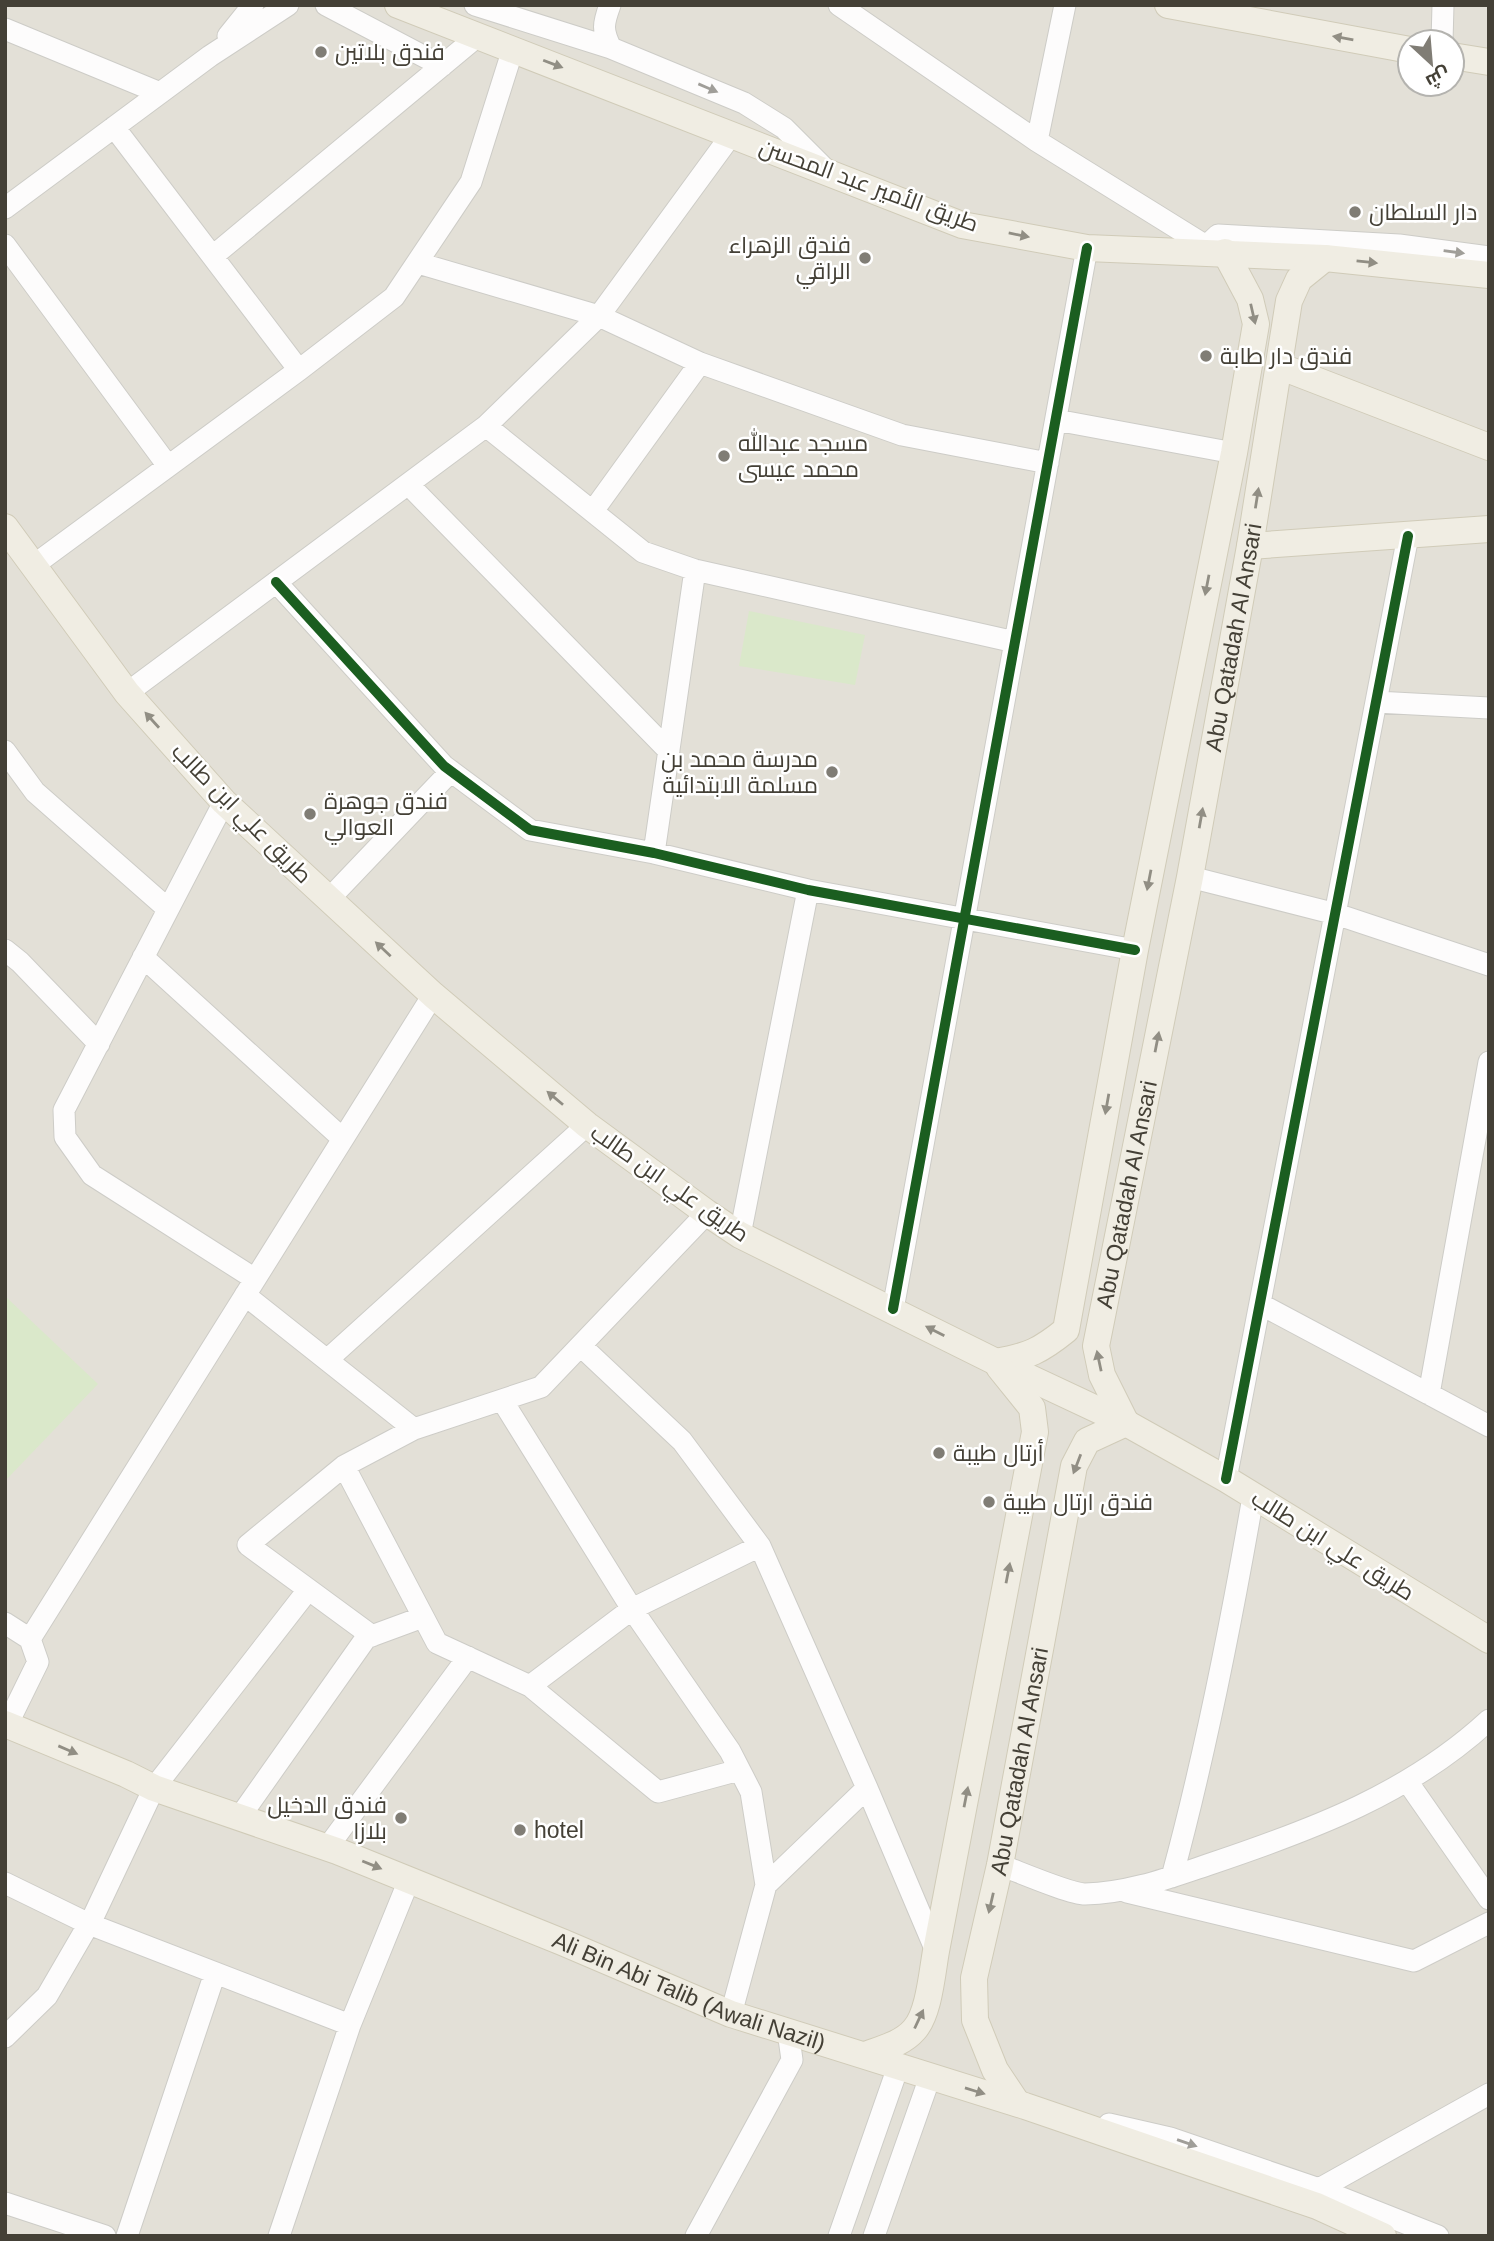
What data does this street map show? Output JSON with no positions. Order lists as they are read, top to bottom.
{
  "streets": {
    "main road": [
      "طريق الأمير عبد المحسن",
      "Abu Qatadah Al Ansari",
      "طريق علي ابن طالب",
      "Ali Bin Abi Talib (Awali Nazil)"
    ]
  },
  "crossings": [
    ["طريق الأمير عبد المحسن", "Abu Qatadah Al Ansari"],
    ["Abu Qatadah Al Ansari", "طريق علي ابن طالب"],
    ["Abu Qatadah Al Ansari", "Ali Bin Abi Talib (Awali Nazil)"]
  ],
  "places": [
    "فندق بلاتين",
    "دار السلطان",
    "فندق الزهراء الراقي",
    "فندق دار طابة",
    "مسجد عبدالله محمد عيسى",
    "مدرسة محمد بن مسلمة الابتدائية",
    "فندق جوهرة العوالي",
    "أرتال طيبة",
    "فندق ارتال طيبة",
    "فندق الدخيل بلازا",
    "hotel"
  ],
  "north": "bottom right"
}
